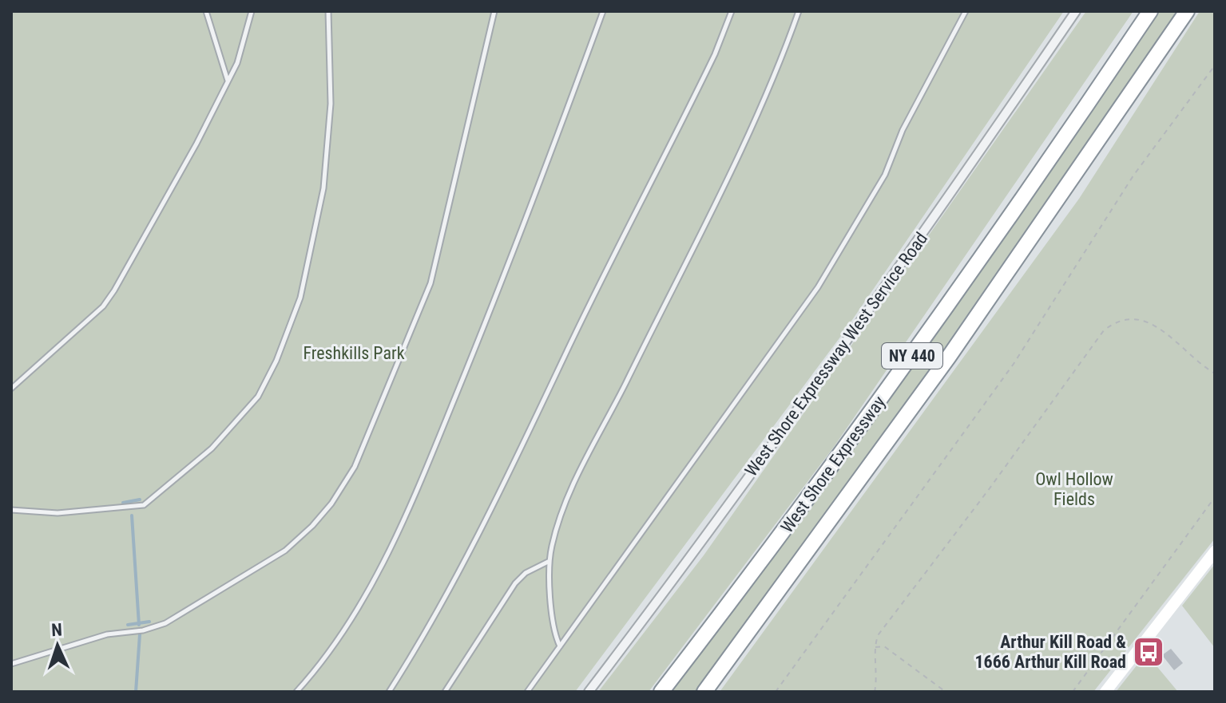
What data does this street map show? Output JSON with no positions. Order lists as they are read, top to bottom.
{
  "streets": {
    "highway": ["NY 440", "West Shore Expressway"],
    "street": ["West Shore Expressway West Service Road"]
  },
  "parks": ["Freshkills Park", "Owl Hollow Fields"],
  "places": {
    "bus stop": ["Arthur Kill Road & 1666 Arthur Kill Road"]
  },
  "north": "top"
}
